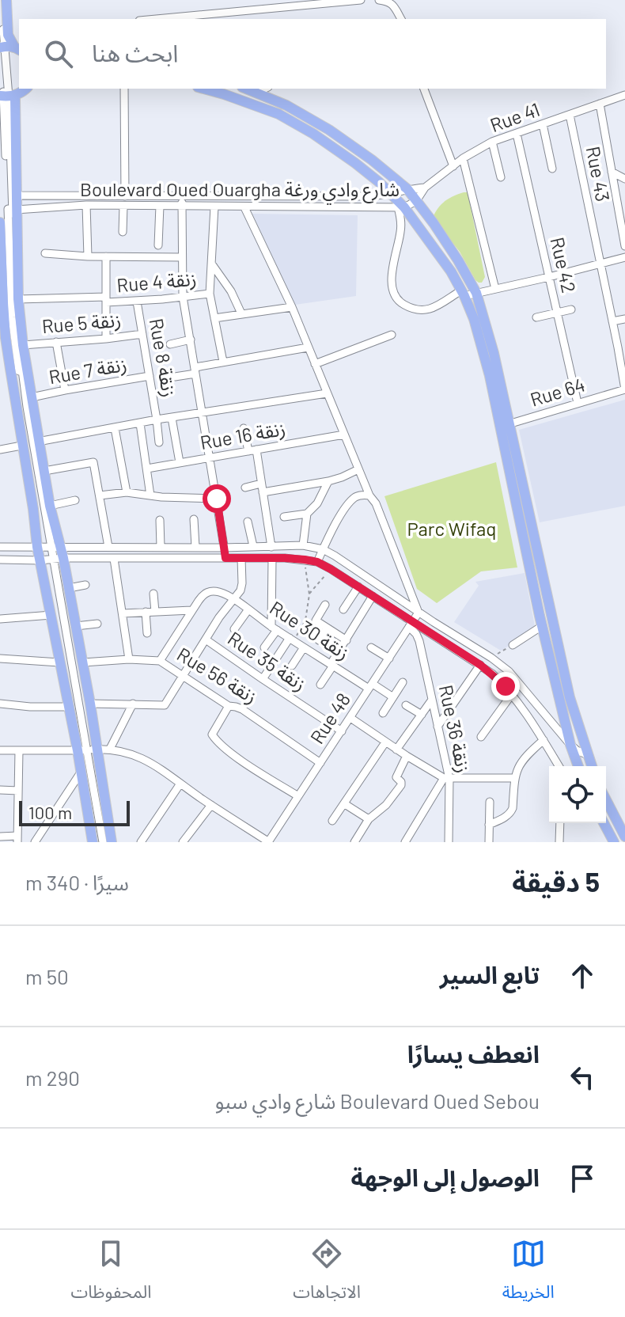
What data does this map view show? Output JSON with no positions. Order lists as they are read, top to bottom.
{
  "streets": {
    "street": [
      "Rue 41",
      "Rue 43",
      "Boulevard Oued Ouargha شارع وادي ورغة",
      "Rue 42",
      "Rue 4 زنقة",
      "Rue 5 زنقة",
      "Rue 8 زنقة",
      "Rue 7 زنقة",
      "Rue 64",
      "Rue 16 زنقة",
      "Rue 30 زنقة",
      "Rue 35 زنقة",
      "Rue 56 زنقة",
      "Rue 48",
      "Rue 36 زنقة"
    ]
  },
  "crossings": [
    ["Rue 41", "Rue 43"],
    ["Rue 41", "Boulevard Oued Ouargha شارع وادي ورغة"],
    ["Rue 41", "Rue 42"],
    ["Rue 43", "Rue 64"],
    ["Rue 42", "Rue 64"],
    ["Rue 4 زنقة", "Rue 8 زنقة"],
    ["Rue 5 زنقة", "Rue 8 زنقة"],
    ["Rue 8 زنقة", "Rue 7 زنقة"],
    ["Rue 30 زنقة", "Rue 48"],
    ["Rue 35 زنقة", "Rue 48"],
    ["Rue 56 زنقة", "Rue 48"],
    ["Rue 48", "Rue 36 زنقة"]
  ],
  "parks": ["Parc Wifaq"],
  "scale_bar": "100 m",
  "page": {
    "search": "ابحث هنا",
    "scale": "100 m",
    "heading": ["5 دقيقة", "سيرًا · 340 m"],
    "list": [
      ["تابع السير", "50 m"],
      ["انعطف يسارًا", "Boulevard Oued Sebou شارع وادي سبو", "290 m"],
      "الوصول إلى الوجهة"
    ],
    "nav": ["الخريطة", "الاتجاهات", "المحفوظات"]
  }
}
